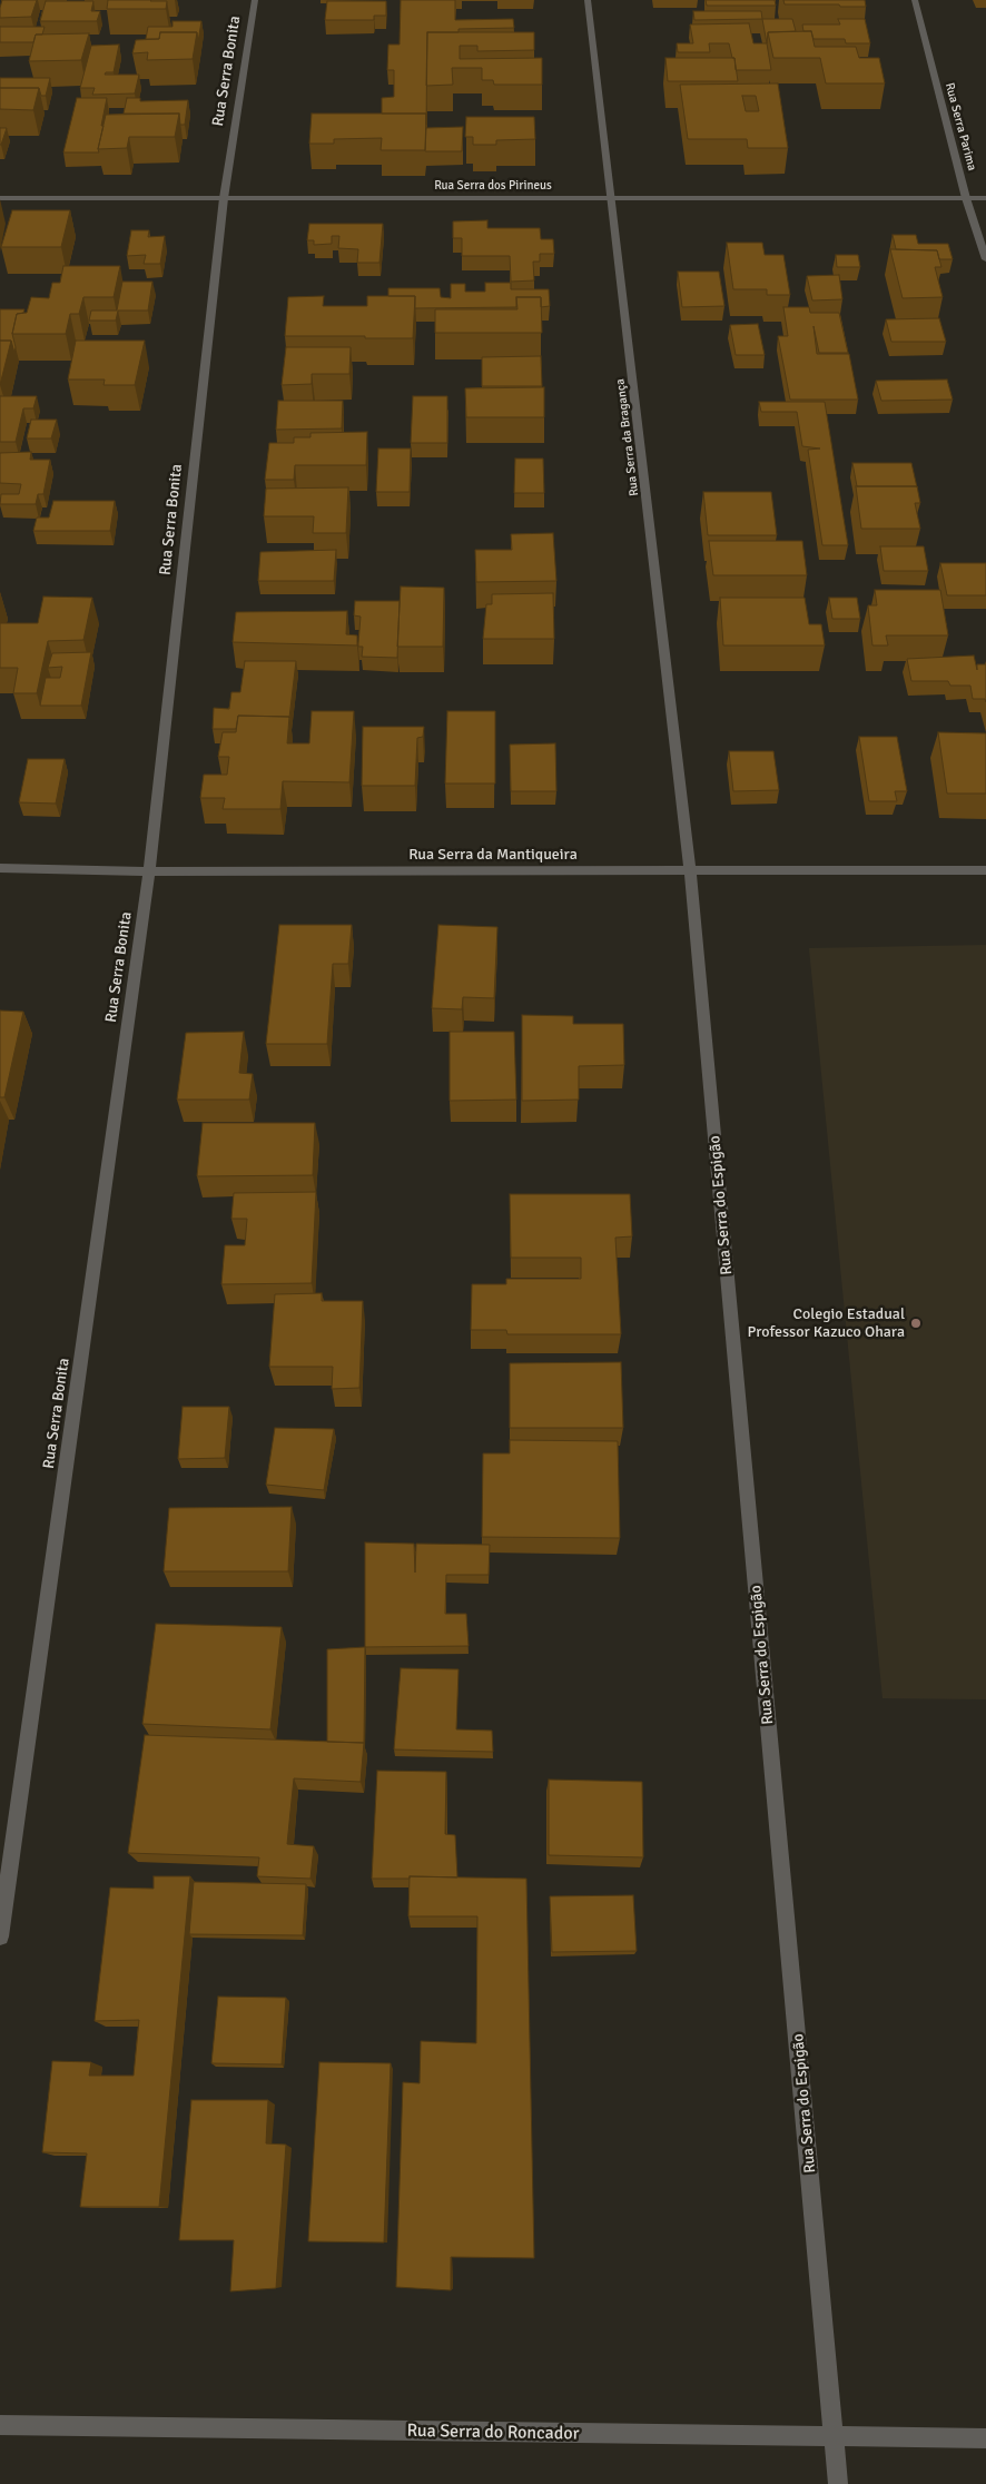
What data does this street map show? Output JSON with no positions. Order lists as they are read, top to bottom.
{
  "streets": {
    "street": [
      "Rua Serra Bonita",
      "Rua Serra Parima",
      "Rua Serra dos Pirineus",
      "Rua Serra da Bragança",
      "Rua Serra da Mantiqueira",
      "Rua Serra do Espigão",
      "Rua Serra do Roncador"
    ]
  },
  "crossings": [
    ["Rua Serra Bonita", "Rua Serra dos Pirineus"],
    ["Rua Serra Bonita", "Rua Serra da Mantiqueira"],
    ["Rua Serra Parima", "Rua Serra dos Pirineus"],
    ["Rua Serra dos Pirineus", "Rua Serra da Bragança"],
    ["Rua Serra da Bragança", "Rua Serra da Mantiqueira"],
    ["Rua Serra da Bragança", "Rua Serra do Espigão"],
    ["Rua Serra da Mantiqueira", "Rua Serra do Espigão"],
    ["Rua Serra do Espigão", "Rua Serra do Roncador"]
  ],
  "places": ["Colegio Estadual Professor Kazuco Ohara"]
}
